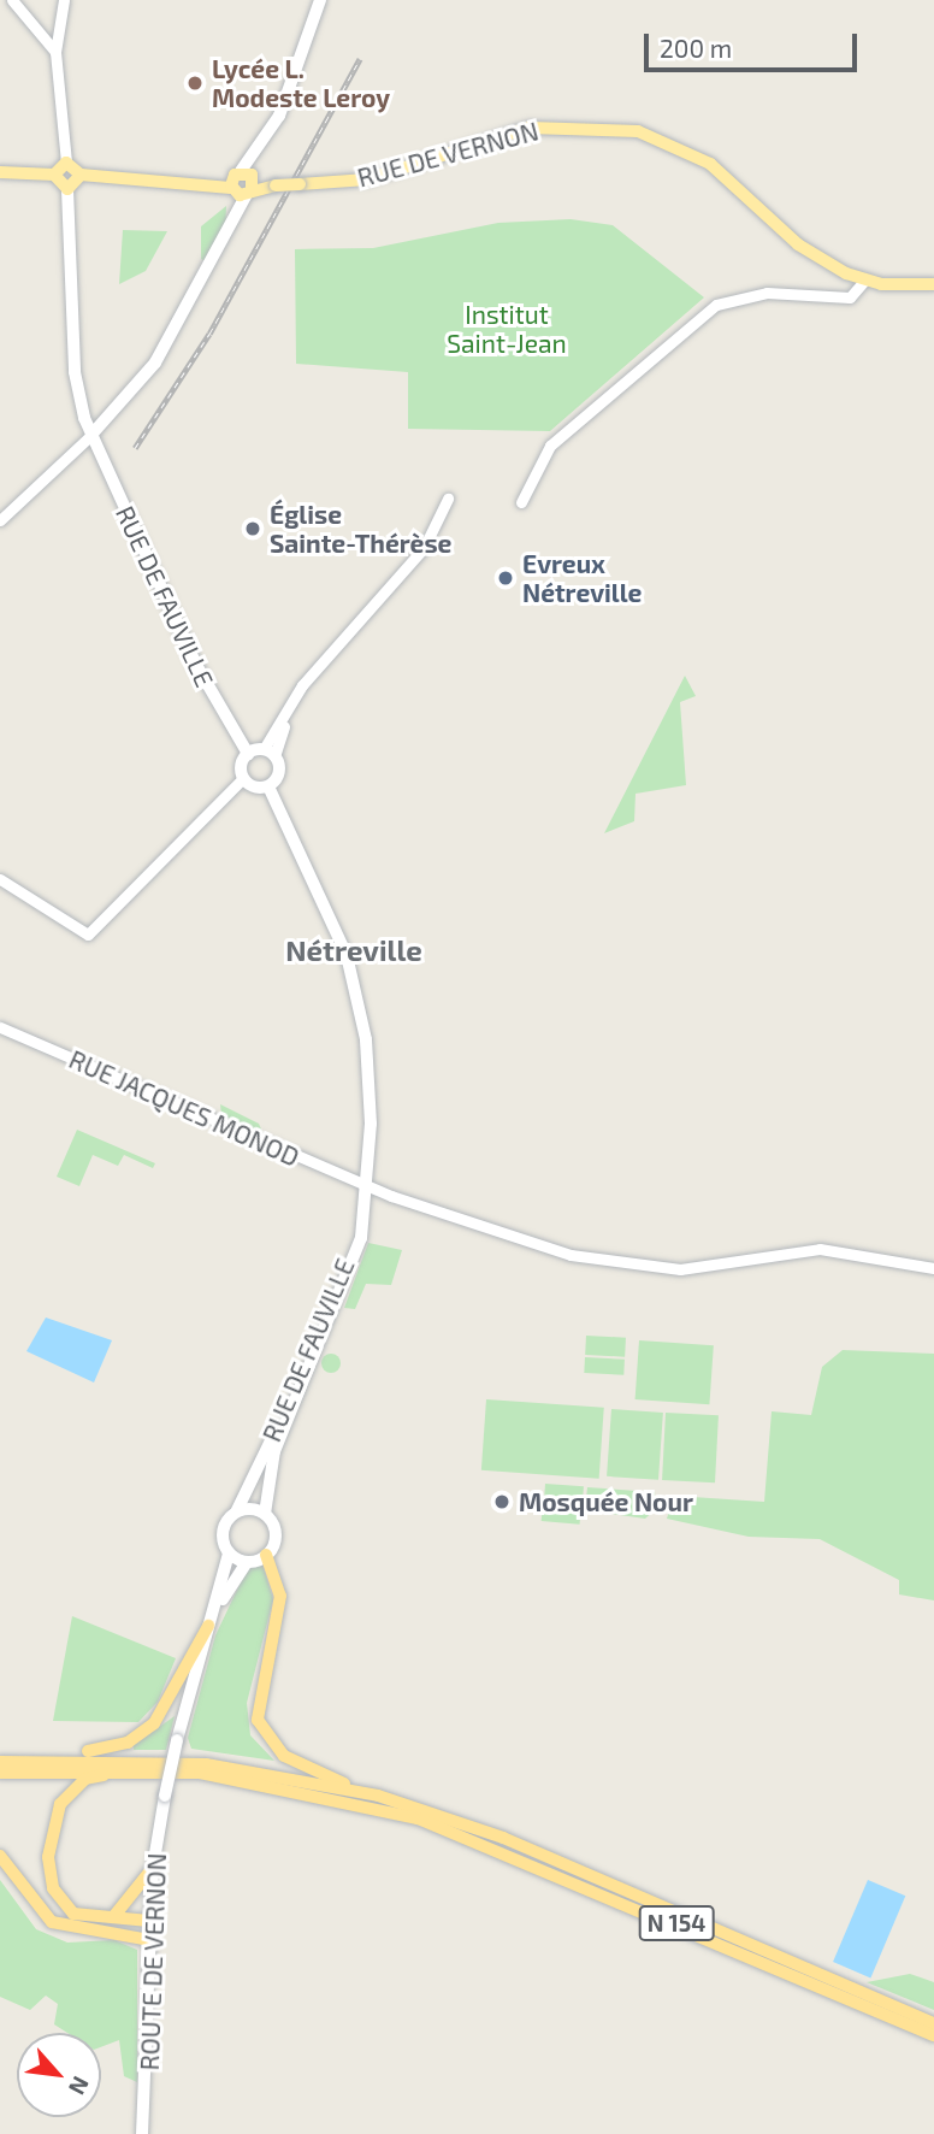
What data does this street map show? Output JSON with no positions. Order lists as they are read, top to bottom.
{
  "streets": {
    "highway": ["N 154"],
    "main road": ["RUE DE VERNON", "RUE DE FAUVILLE", "ROUTE DE VERNON"],
    "street": ["RUE JACQUES MONOD"]
  },
  "crossings": [
    ["RUE DE FAUVILLE", "RUE JACQUES MONOD"]
  ],
  "districts": ["Nétreville"],
  "parks": ["Institut Saint-Jean"],
  "places": [
    "Lycée L. Modeste Leroy",
    "Église Sainte-Thérèse",
    "Evreux Nétreville",
    "Mosquée Nour"
  ],
  "scale_bar": "200 m",
  "north": "bottom right"
}
